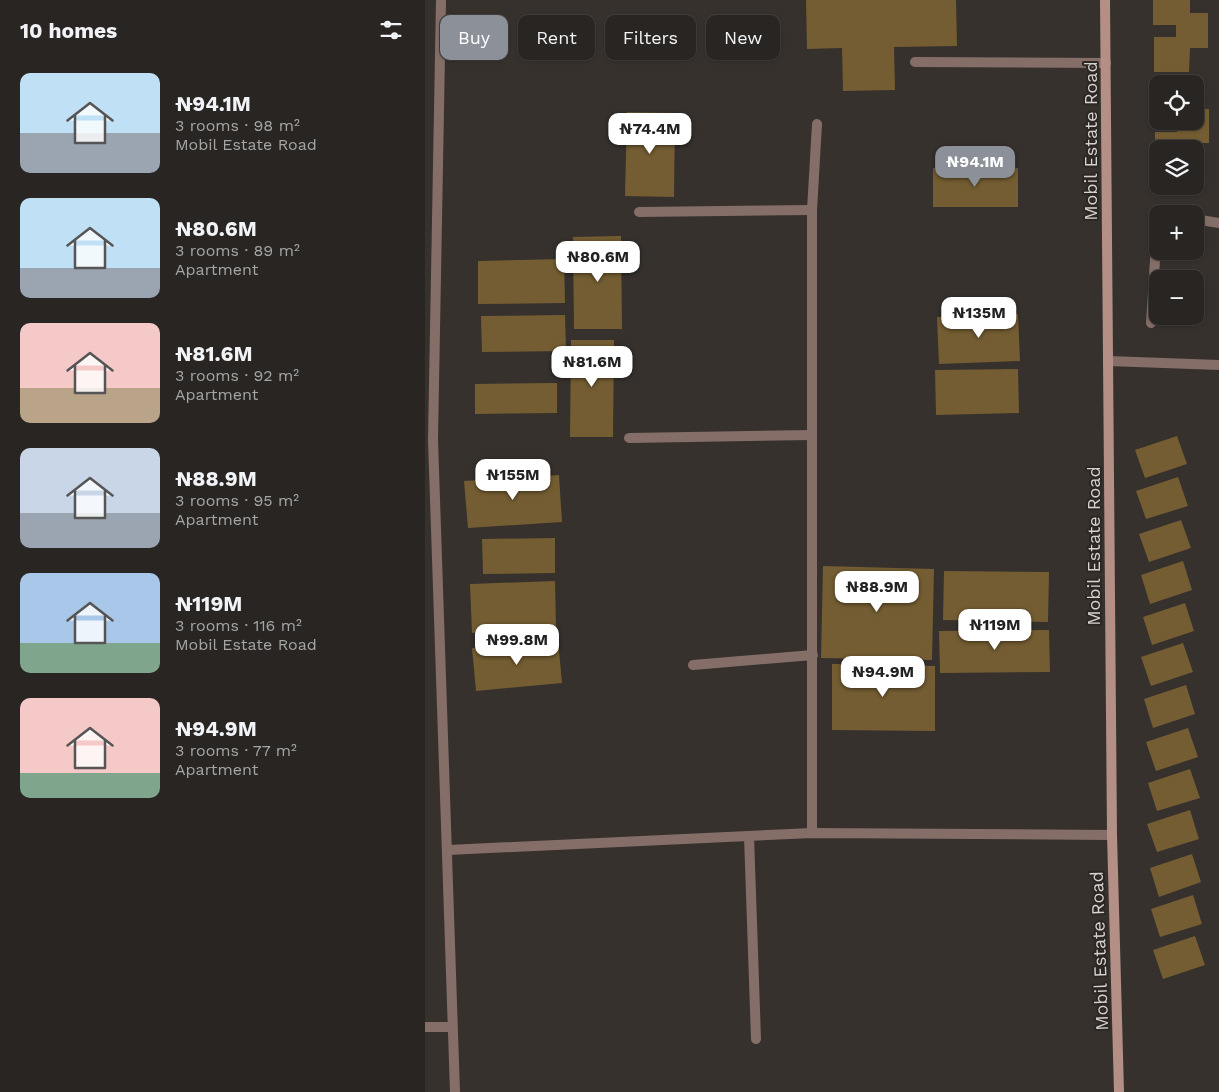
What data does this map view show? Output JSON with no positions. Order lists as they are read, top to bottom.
{
  "streets": {
    "main road": ["Mobil Estate Road"]
  },
  "page": {
    "heading": "10 homes",
    "chip": [
      "Buy",
      "Rent",
      "Filters",
      "New"
    ],
    "list": [
      {
        "name": "₦94.1M",
        "note": "3 rooms · 98 m² · Mobil Estate Road"
      },
      {
        "name": "₦80.6M",
        "note": "3 rooms · 89 m² · Apartment"
      },
      {
        "name": "₦81.6M",
        "note": "3 rooms · 92 m² · Apartment"
      },
      {
        "name": "₦88.9M",
        "note": "3 rooms · 95 m² · Apartment"
      },
      {
        "name": "₦119M",
        "note": "3 rooms · 116 m² · Mobil Estate Road"
      },
      {
        "name": "₦94.9M",
        "note": "3 rooms · 77 m² · Apartment"
      }
    ],
    "map_buttons": ["+", "−"],
    "price": [
      "₦74.4M",
      "₦94.1M",
      "₦80.6M",
      "₦135M",
      "₦81.6M",
      "₦155M",
      "₦88.9M",
      "₦119M",
      "₦99.8M",
      "₦94.9M"
    ]
  }
}
